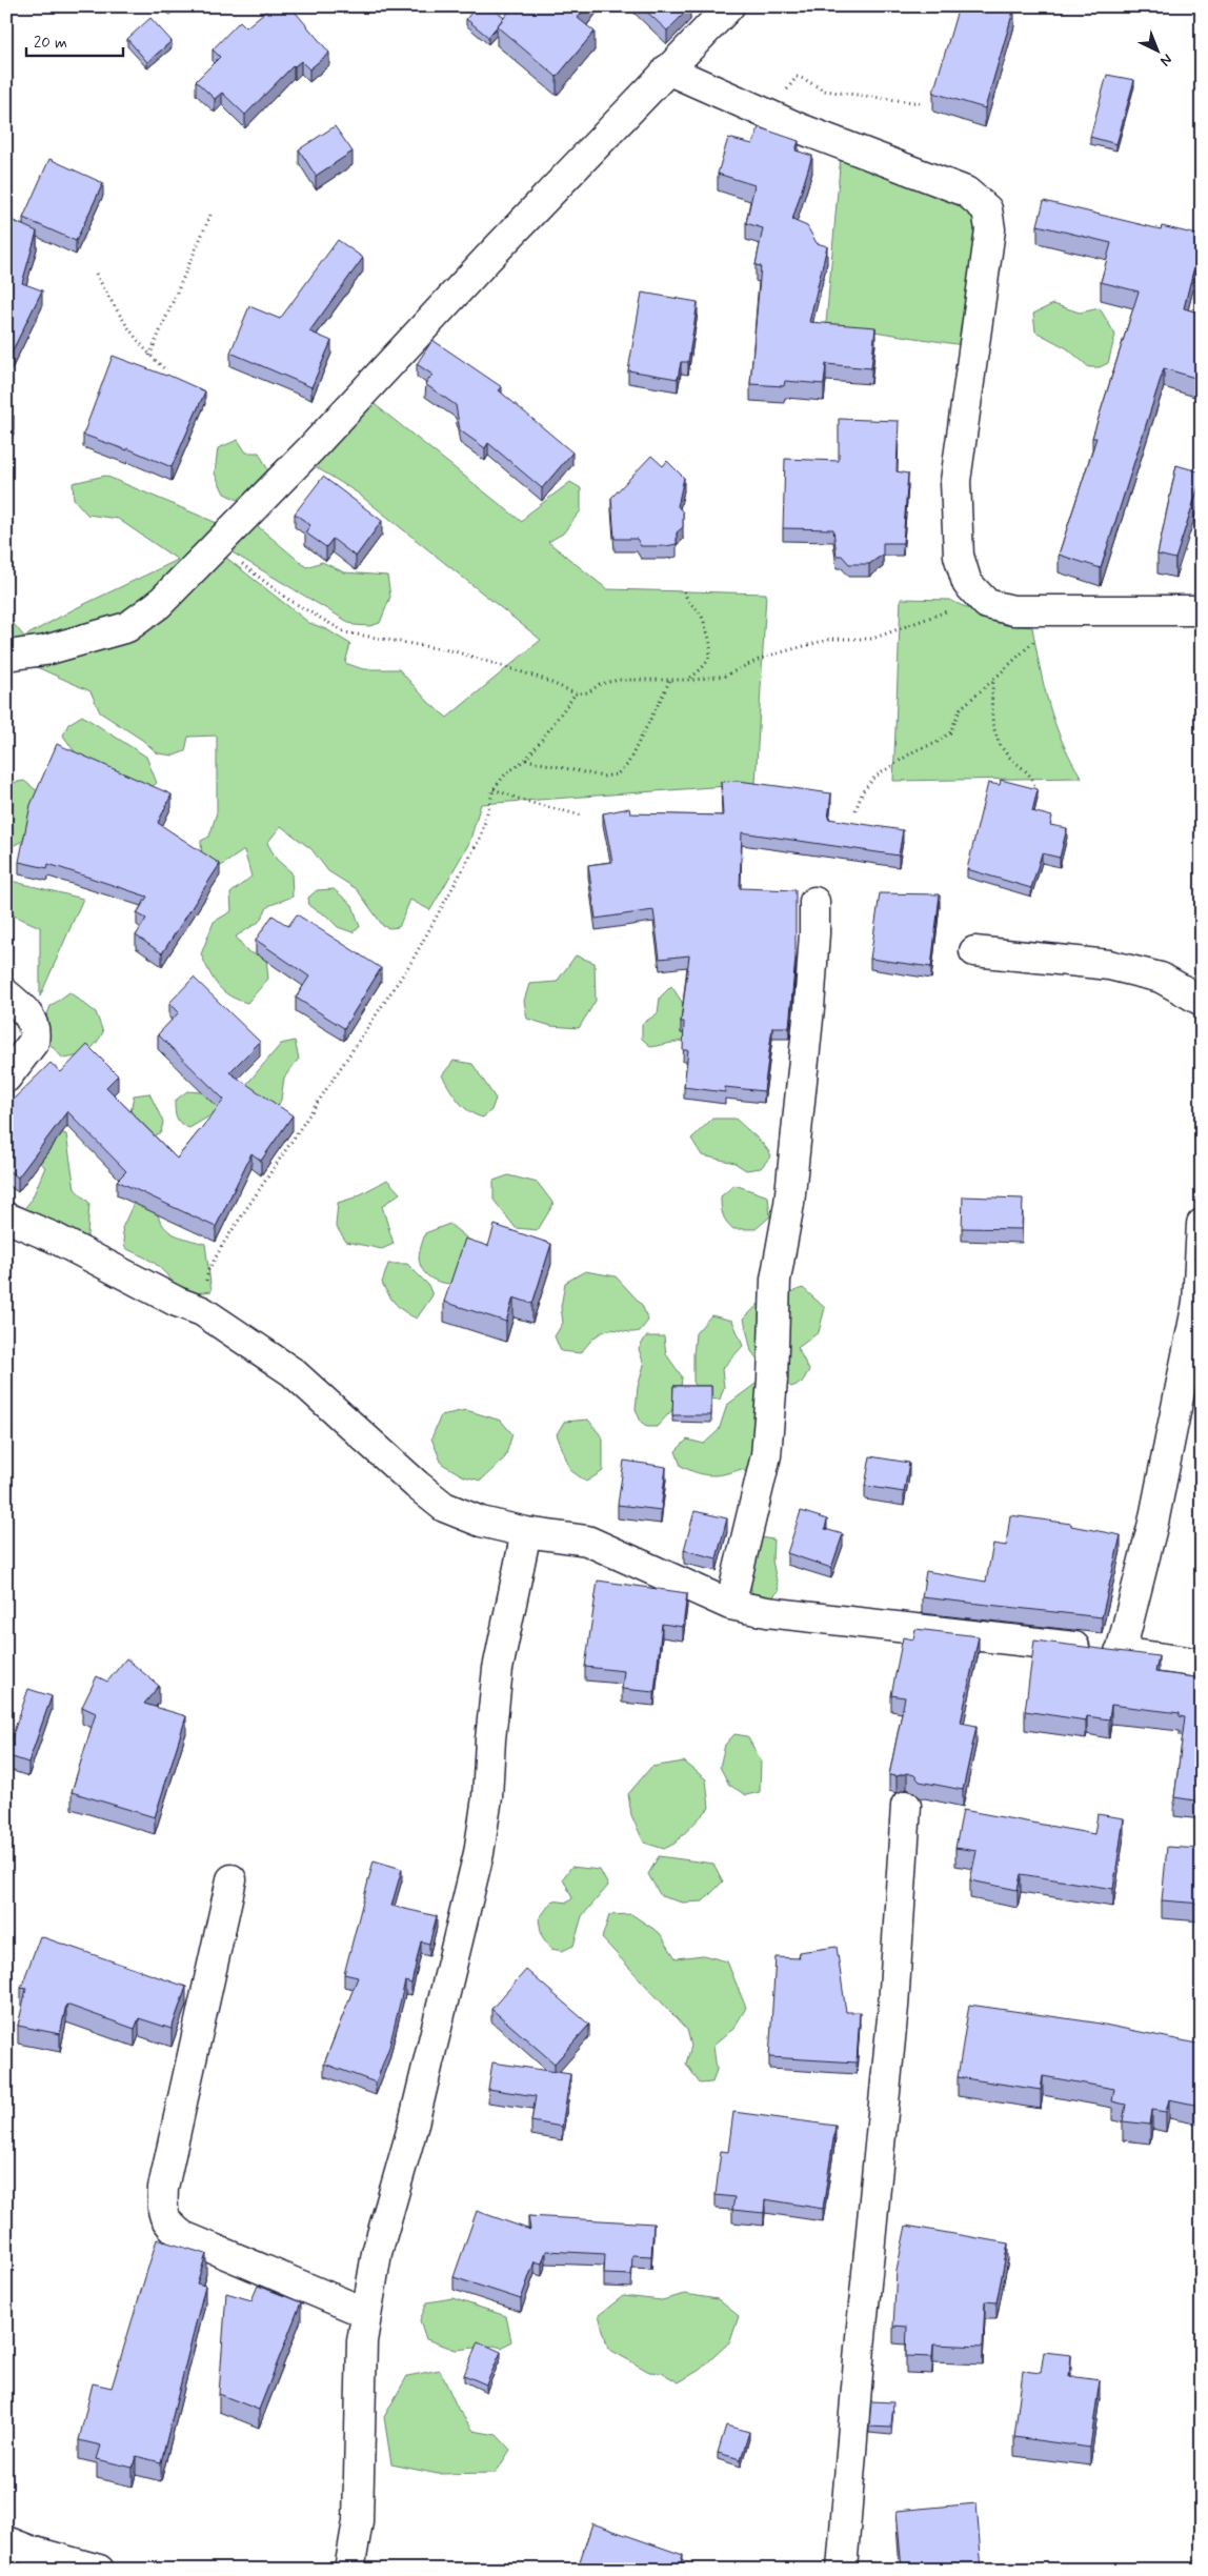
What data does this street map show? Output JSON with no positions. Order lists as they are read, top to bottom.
{
  "scale_bar": "20 m",
  "north": "bottom right"
}
